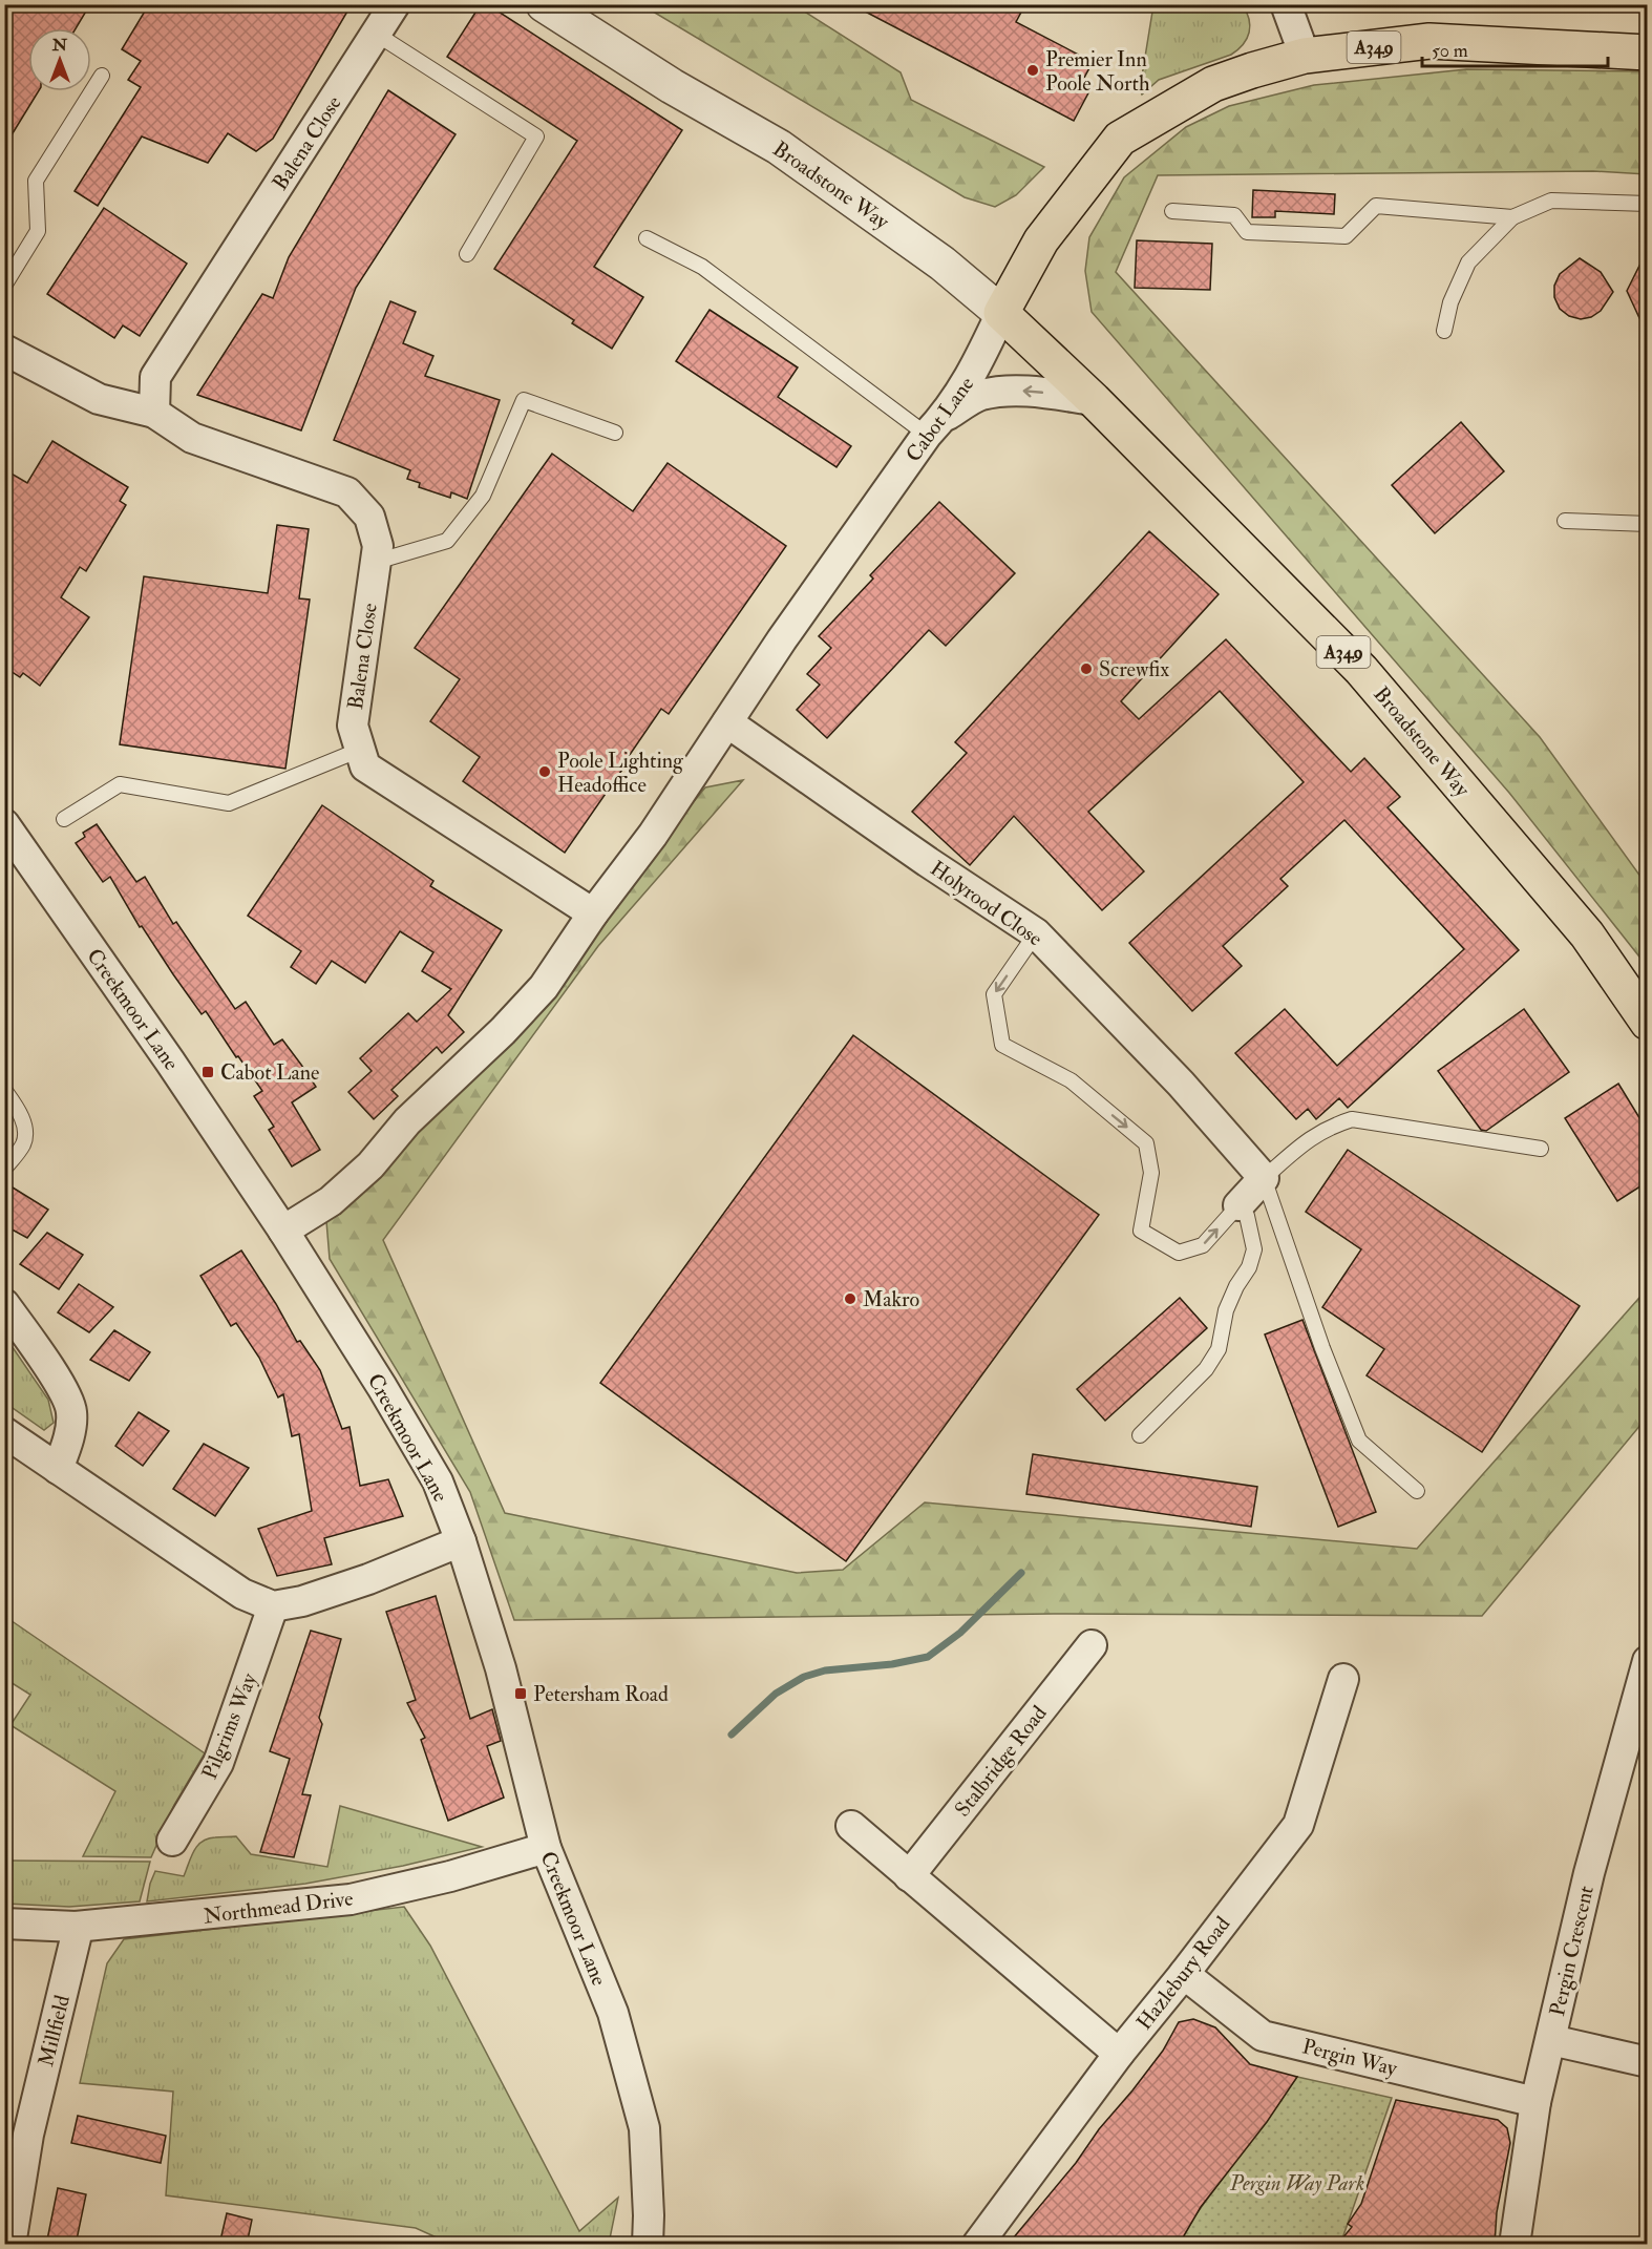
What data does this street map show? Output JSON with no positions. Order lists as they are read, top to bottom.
{
  "streets": {
    "main road": ["A349", "Broadstone Way", "Cabot Lane"],
    "street": [
      "Balena Close",
      "Holyrood Close",
      "Creekmoor Lane",
      "Pilgrims Way",
      "Stalbridge Road",
      "Northmead Drive",
      "Pergin Crescent",
      "Hazlebury Road",
      "Millfield",
      "Pergin Way"
    ]
  },
  "crossings": [
    ["Balena Close", "Cabot Lane"],
    ["Broadstone Way", "Cabot Lane"],
    ["Cabot Lane", "Holyrood Close"],
    ["Cabot Lane", "Creekmoor Lane"],
    ["Creekmoor Lane", "Northmead Drive"],
    ["Northmead Drive", "Millfield"],
    ["Pergin Crescent", "Pergin Way"],
    ["Hazlebury Road", "Pergin Way"]
  ],
  "parks": ["Pergin Way Park"],
  "places": {
    "other": [
      "Premier Inn Poole North",
      "Screwfix",
      "Poole Lighting Headoffice",
      "Makro"
    ],
    "transit": ["Cabot Lane", "Petersham Road"]
  },
  "scale_bar": "50 m",
  "north": "top"
}
